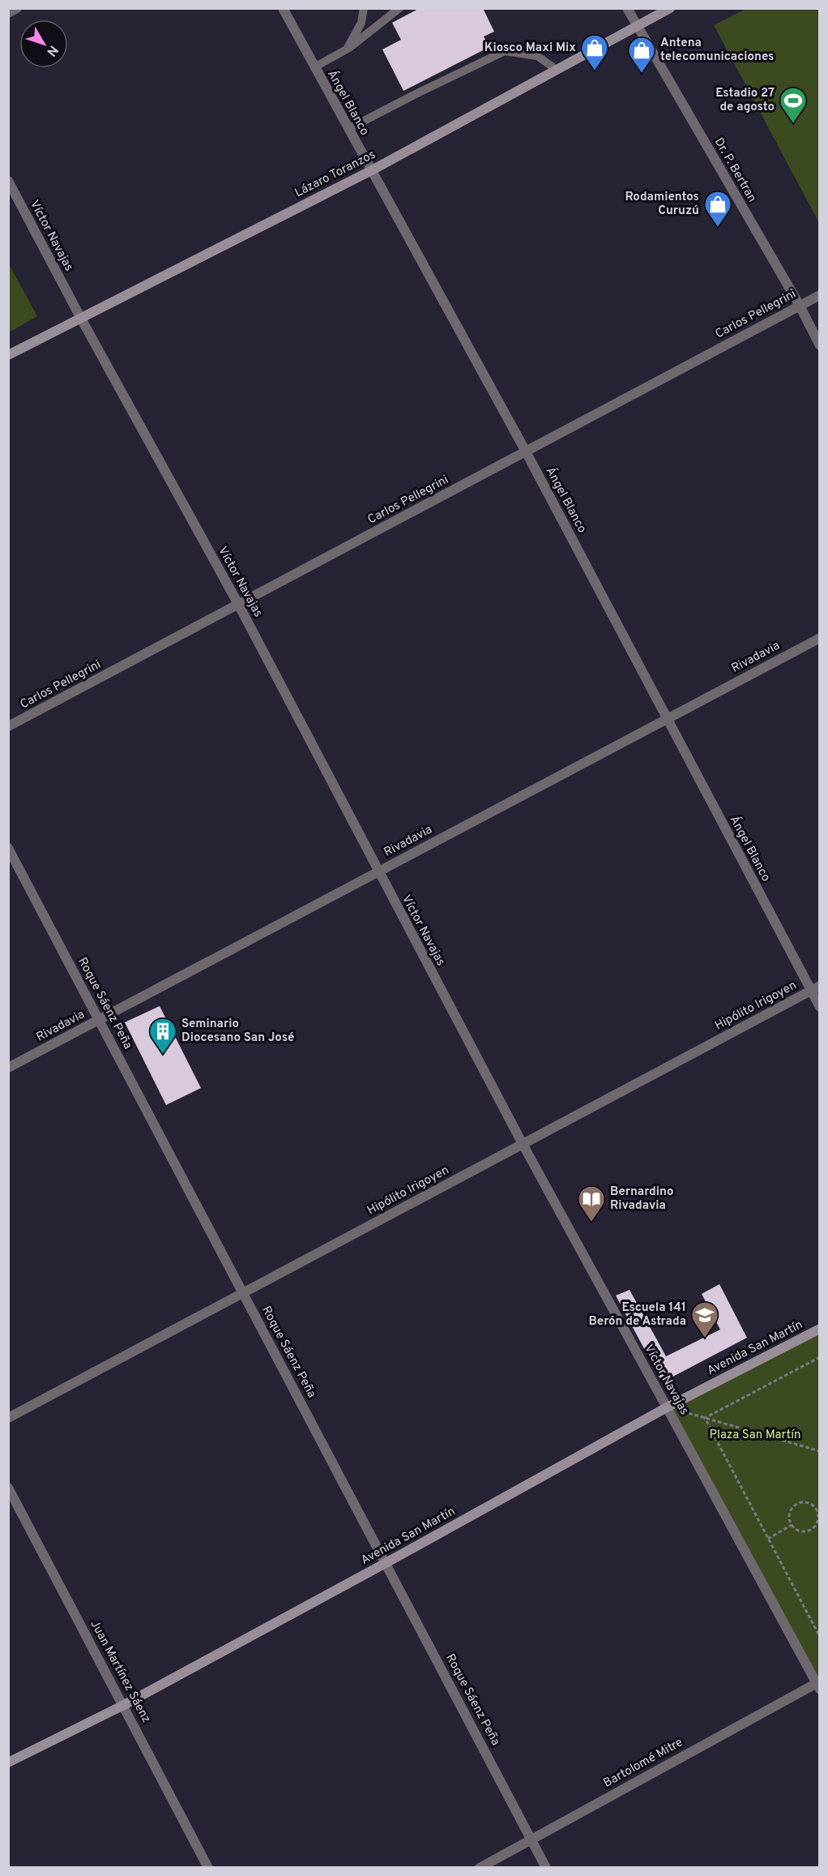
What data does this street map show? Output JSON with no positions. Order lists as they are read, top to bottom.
{
  "streets": {
    "main road": ["Lázaro Toranzos", "Avenida San Martín"],
    "street": [
      "Ángel Blanco",
      "Dr. P. Bertran",
      "Víctor Navajas",
      "Carlos Pellegrini",
      "Rivadavia",
      "Roque Sáenz Peña",
      "Hipólito Irigoyen",
      "Juan Martínez Sáenz",
      "Bartolomé Mitre"
    ]
  },
  "crossings": [
    ["Ángel Blanco", "Lázaro Toranzos"],
    ["Ángel Blanco", "Carlos Pellegrini"],
    ["Ángel Blanco", "Rivadavia"],
    ["Ángel Blanco", "Hipólito Irigoyen"],
    ["Dr. P. Bertran", "Lázaro Toranzos"],
    ["Dr. P. Bertran", "Carlos Pellegrini"],
    ["Lázaro Toranzos", "Víctor Navajas"],
    ["Víctor Navajas", "Carlos Pellegrini"],
    ["Víctor Navajas", "Rivadavia"],
    ["Víctor Navajas", "Hipólito Irigoyen"],
    ["Víctor Navajas", "Avenida San Martín"],
    ["Víctor Navajas", "Bartolomé Mitre"],
    ["Rivadavia", "Roque Sáenz Peña"],
    ["Roque Sáenz Peña", "Hipólito Irigoyen"],
    ["Roque Sáenz Peña", "Avenida San Martín"],
    ["Roque Sáenz Peña", "Bartolomé Mitre"],
    ["Avenida San Martín", "Juan Martínez Sáenz"]
  ],
  "parks": ["Plaza San Martín"],
  "places": {
    "shop": ["Kiosco Maxi Mix", "Antena telecomunicaciones", "Rodamientos Curuzú"],
    "sports": ["Estadio 27 de agosto"],
    "building": ["Seminario Diocesano San José"],
    "library": ["Bernardino Rivadavia"],
    "school or university": ["Escuela 141 Berón de Astrada"]
  },
  "north": "bottom right"
}
